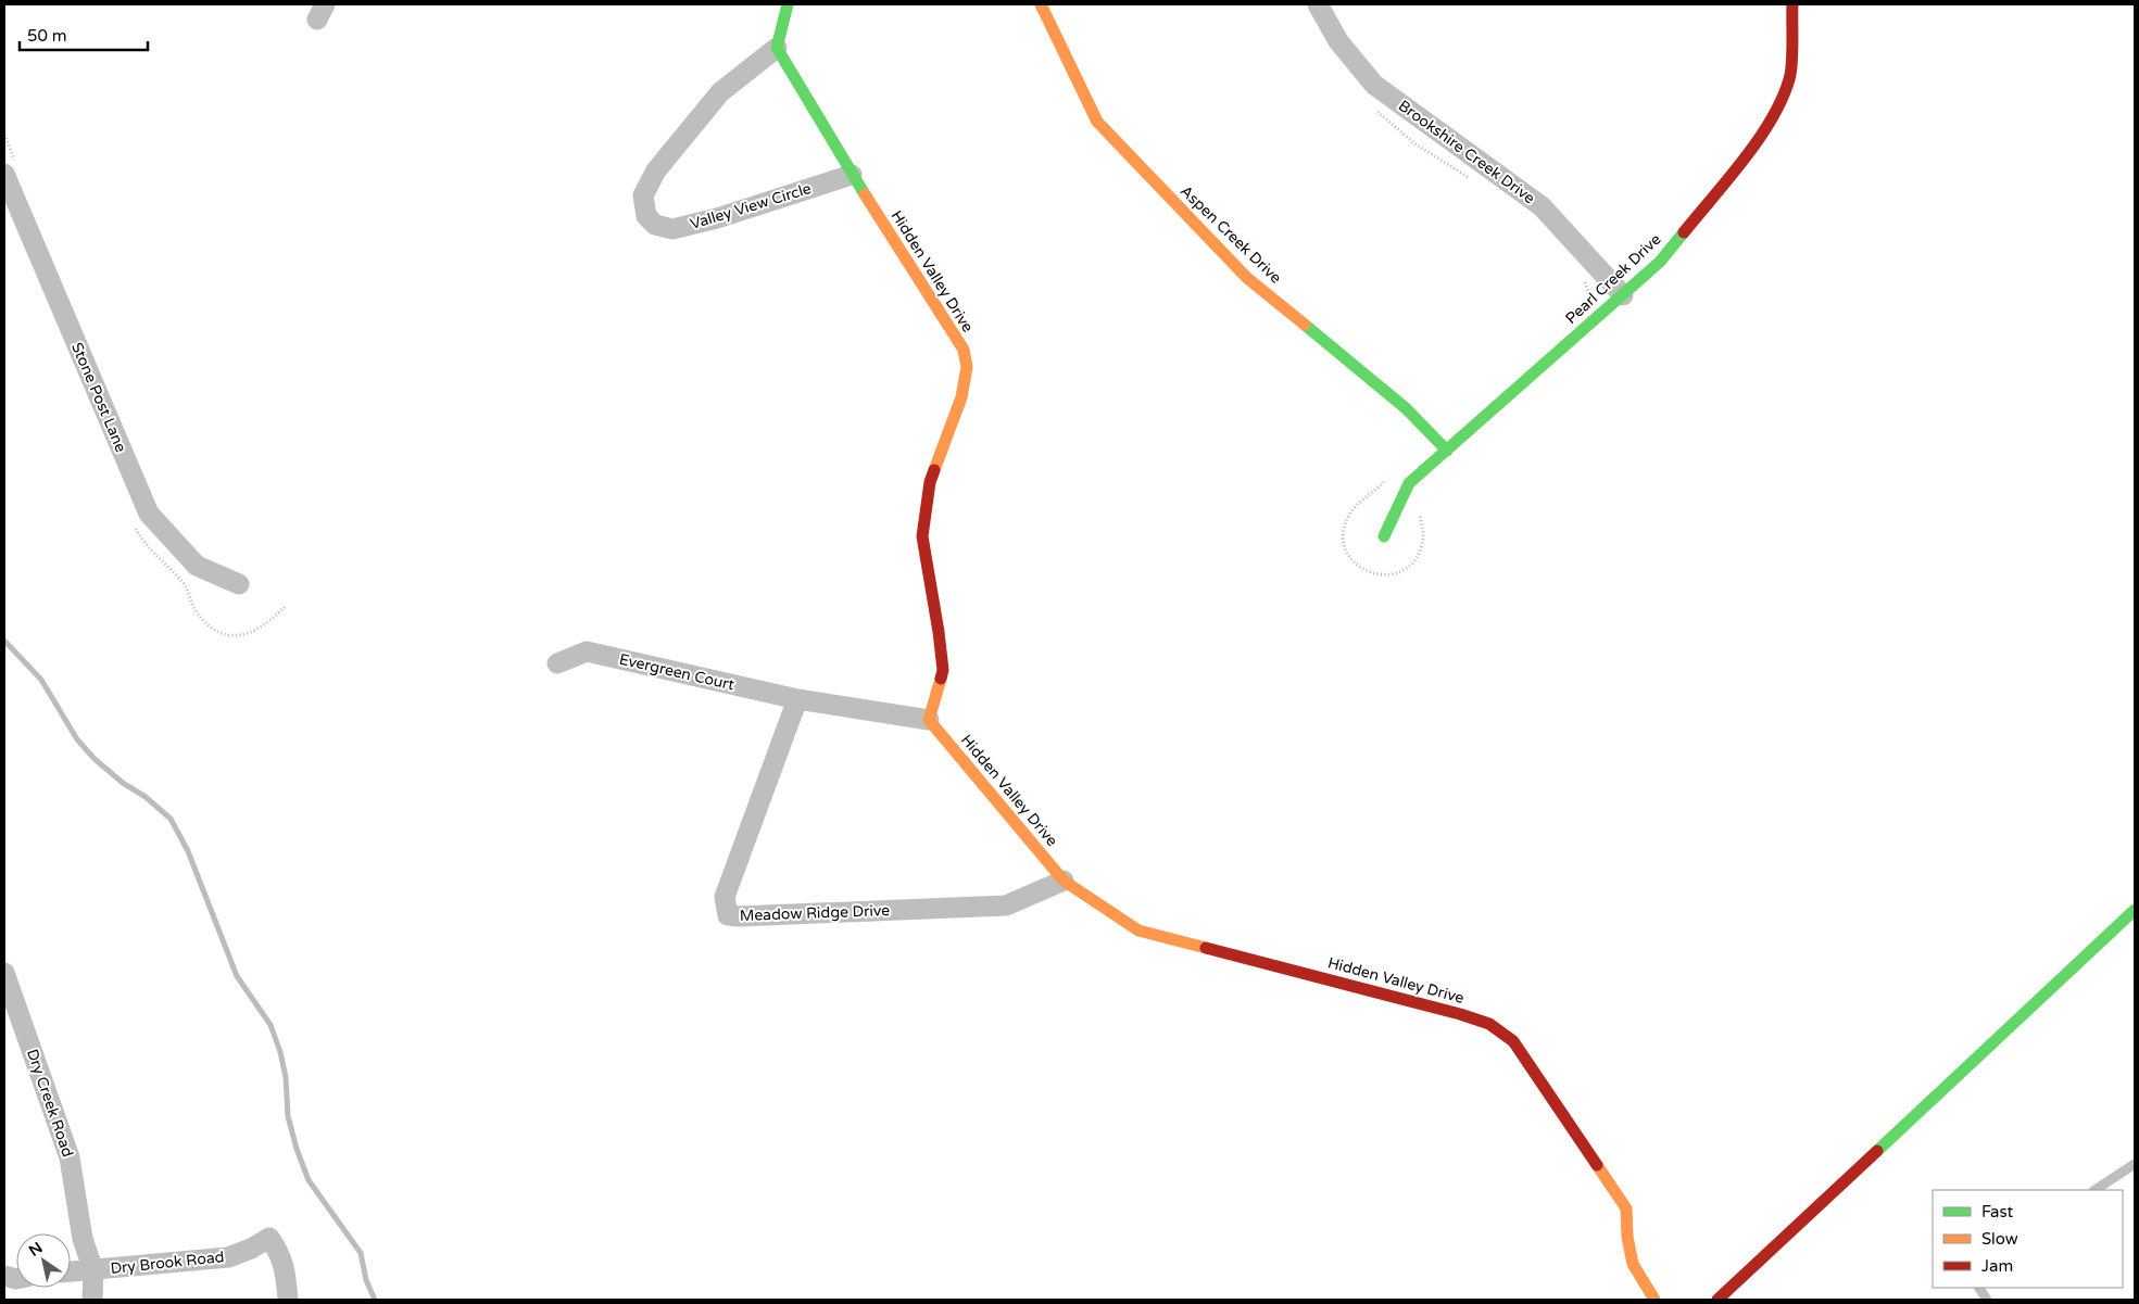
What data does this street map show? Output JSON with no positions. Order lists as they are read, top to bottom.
{
  "streets": {
    "street": [
      "Brookshire Creek Drive",
      "Valley View Circle",
      "Aspen Creek Drive",
      "Hidden Valley Drive",
      "Pearl Creek Drive",
      "Stone Post Lane",
      "Evergreen Court",
      "Meadow Ridge Drive",
      "Dry Creek Road",
      "Dry Brook Road"
    ]
  },
  "crossings": [
    ["Brookshire Creek Drive", "Pearl Creek Drive"],
    ["Valley View Circle", "Hidden Valley Drive"],
    ["Aspen Creek Drive", "Pearl Creek Drive"],
    ["Hidden Valley Drive", "Meadow Ridge Drive"],
    ["Evergreen Court", "Meadow Ridge Drive"],
    ["Dry Creek Road", "Dry Brook Road"]
  ],
  "legend": ["Fast", "Slow", "Jam"],
  "scale_bar": "50 m",
  "north": "top left"
}
